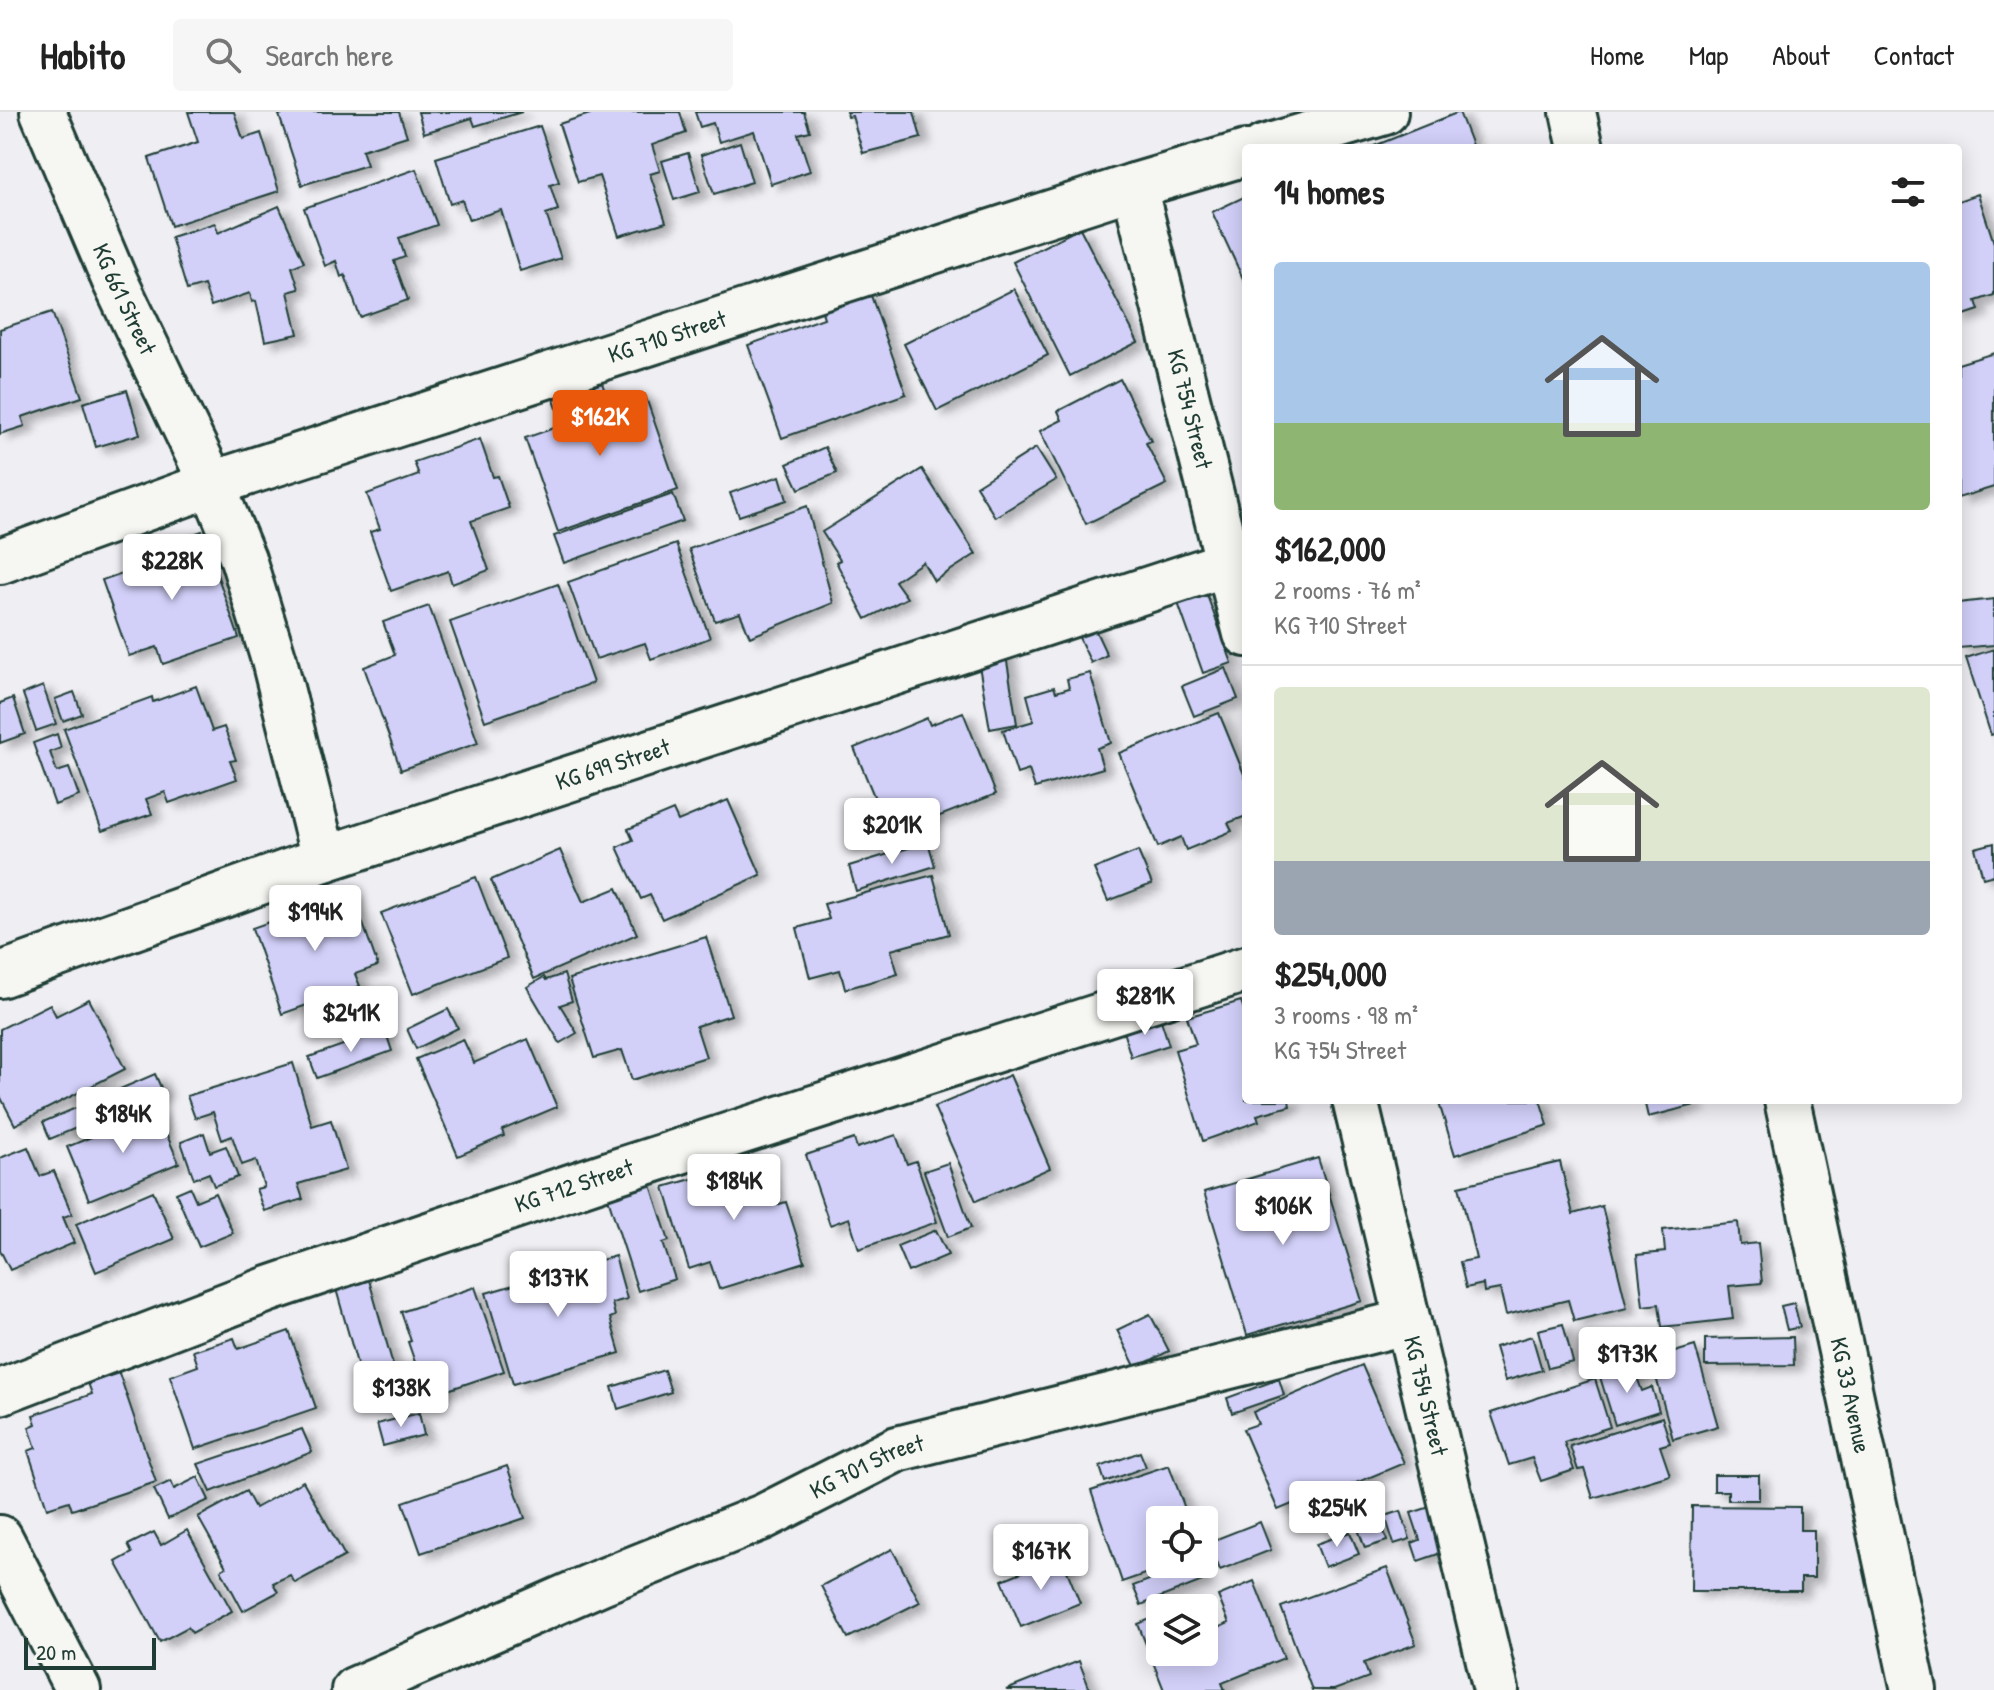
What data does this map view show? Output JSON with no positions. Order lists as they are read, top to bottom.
{
  "streets": {
    "street": [
      "KG 661 Street",
      "KG 710 Street",
      "KG 754 Street",
      "KG 699 Street",
      "KG 712 Street",
      "KG 33 Avenue",
      "KG 701 Street"
    ]
  },
  "crossings": [
    ["KG 661 Street", "KG 710 Street"],
    ["KG 661 Street", "KG 699 Street"],
    ["KG 710 Street", "KG 754 Street"],
    ["KG 754 Street", "KG 699 Street"],
    ["KG 754 Street", "KG 701 Street"]
  ],
  "scale_bar": "20 m",
  "page": {
    "header": "Habito",
    "search": "Search here",
    "nav": [
      "Home",
      "Map",
      "About",
      "Contact"
    ],
    "heading": "14 homes",
    "list": [
      {
        "name": "$162,000",
        "note": "2 rooms · 76 m² · KG 710 Street"
      },
      {
        "name": "$254,000",
        "note": "3 rooms · 98 m² · KG 754 Street"
      }
    ],
    "price": [
      "$162K",
      "$228K",
      "$201K",
      "$194K",
      "$281K",
      "$241K",
      "$184K",
      "$184K",
      "$106K",
      "$137K",
      "$173K",
      "$138K",
      "$254K",
      "$167K"
    ],
    "scale": "20 m"
  }
}
